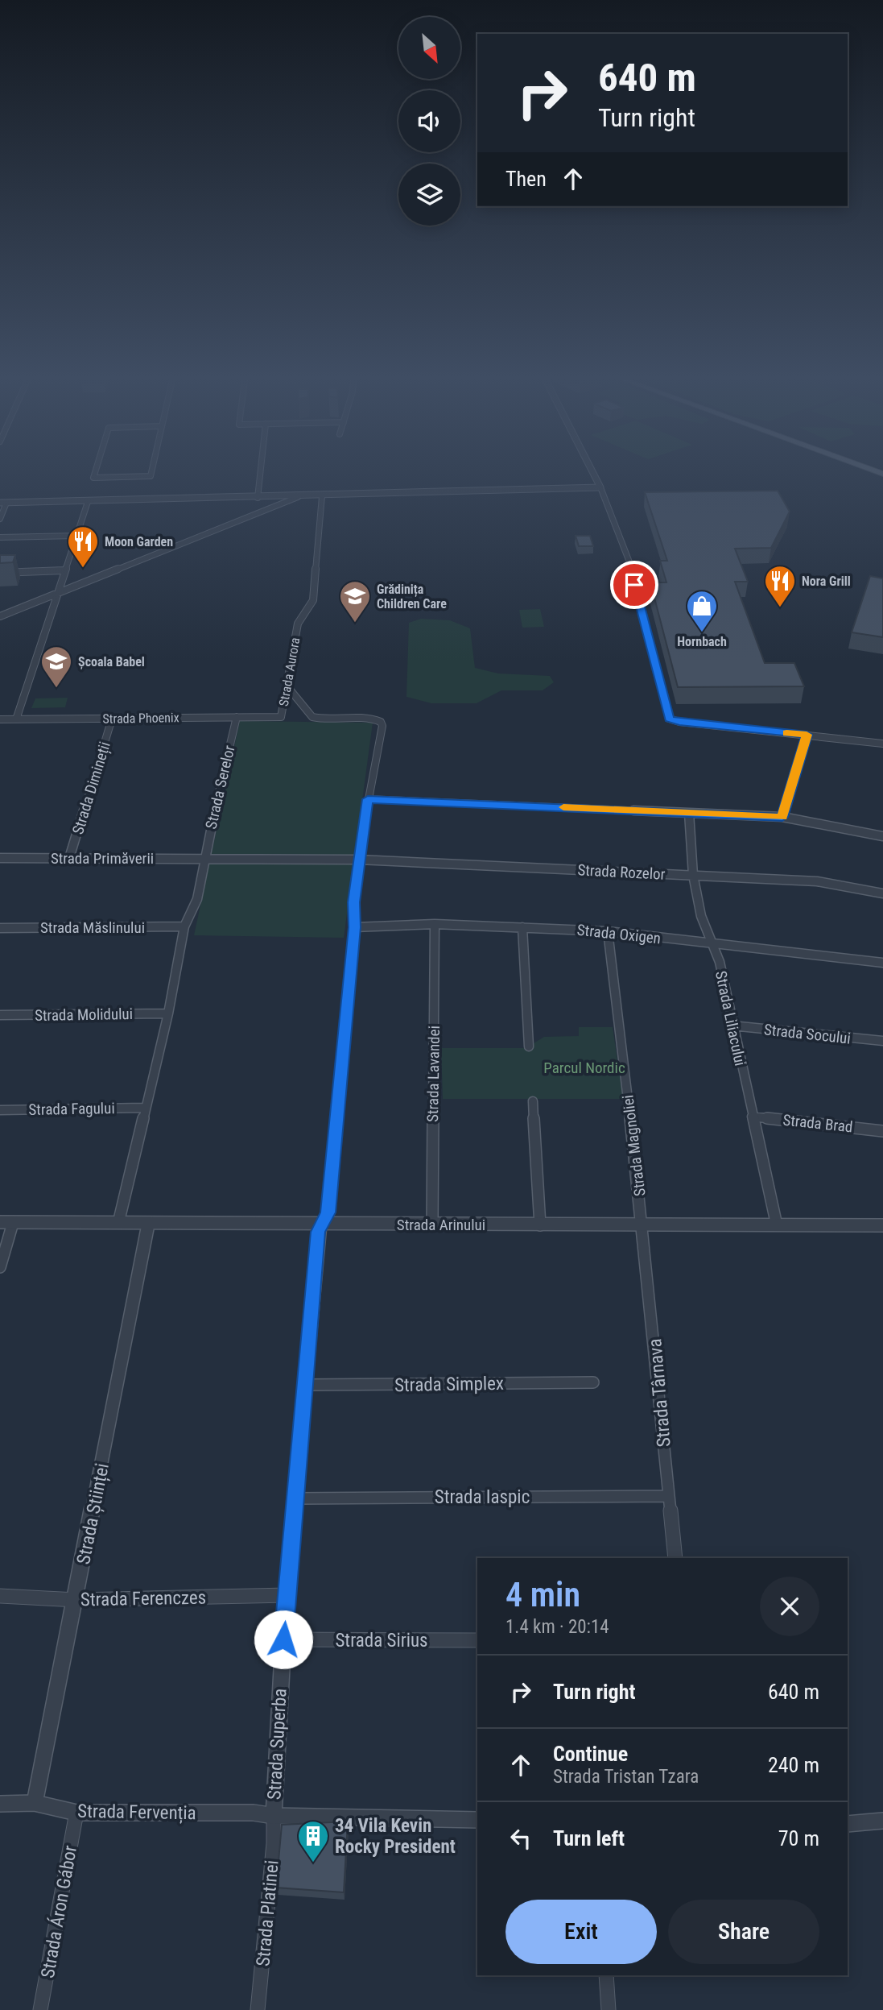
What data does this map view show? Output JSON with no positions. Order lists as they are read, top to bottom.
{
  "streets": {
    "street": [
      "Strada Aurora",
      "Strada Phoenix",
      "Strada Serelor",
      "Strada Dimineții",
      "Strada Primăverii",
      "Strada Rozelor",
      "Strada Măslinului",
      "Strada Oxigen",
      "Strada Molidului",
      "Strada Liliacului",
      "Strada Socului",
      "Strada Lavandei",
      "Strada Fagului",
      "Strada Brad",
      "Strada Magnoliei",
      "Strada Arinului",
      "Strada Simplex",
      "Strada Târnava",
      "Strada Iaspic",
      "Strada Științei",
      "Strada Ferenczes",
      "Strada Sirius",
      "Strada Superba",
      "Strada Fervenția",
      "Strada Áron Gábor",
      "Strada Platinei"
    ]
  },
  "crossings": [
    ["Strada Aurora", "Strada Phoenix"],
    ["Strada Aurora", "Strada Superba"],
    ["Strada Phoenix", "Strada Serelor"],
    ["Strada Phoenix", "Strada Dimineții"],
    ["Strada Serelor", "Strada Primăverii"],
    ["Strada Serelor", "Strada Măslinului"],
    ["Strada Serelor", "Strada Molidului"],
    ["Strada Serelor", "Strada Fagului"],
    ["Strada Dimineții", "Strada Primăverii"],
    ["Strada Primăverii", "Strada Rozelor"],
    ["Strada Primăverii", "Strada Superba"],
    ["Strada Rozelor", "Strada Liliacului"],
    ["Strada Rozelor", "Strada Superba"],
    ["Strada Oxigen", "Strada Liliacului"],
    ["Strada Oxigen", "Strada Lavandei"],
    ["Strada Oxigen", "Strada Magnoliei"],
    ["Strada Oxigen", "Strada Superba"],
    ["Strada Liliacului", "Strada Socului"],
    ["Strada Liliacului", "Strada Brad"],
    ["Strada Liliacului", "Strada Arinului"],
    ["Strada Lavandei", "Strada Arinului"],
    ["Strada Magnoliei", "Strada Arinului"],
    ["Strada Magnoliei", "Strada Târnava"],
    ["Strada Arinului", "Strada Târnava"],
    ["Strada Arinului", "Strada Științei"],
    ["Strada Arinului", "Strada Superba"],
    ["Strada Simplex", "Strada Superba"],
    ["Strada Târnava", "Strada Iaspic"],
    ["Strada Iaspic", "Strada Superba"],
    ["Strada Științei", "Strada Ferenczes"],
    ["Strada Științei", "Strada Fervenția"],
    ["Strada Ferenczes", "Strada Superba"],
    ["Strada Sirius", "Strada Superba"],
    ["Strada Superba", "Strada Fervenția"],
    ["Strada Superba", "Strada Platinei"],
    ["Strada Fervenția", "Strada Áron Gábor"],
    ["Strada Fervenția", "Strada Platinei"]
  ],
  "parks": ["Parcul Nordic"],
  "places": {
    "restaurant": ["Moon Garden", "Nora Grill"],
    "school or university": ["Grădinița Children Care", "Școala Babel"],
    "shop": ["Hornbach"],
    "building": ["34 Vila Kevin Rocky President"]
  },
  "north": "bottom right",
  "page": {
    "turn": ["640 m", "Turn right"],
    "then": "Then",
    "heading": ["4 min", "1.4 km · 20:14"],
    "list": [
      {
        "name": "Turn right",
        "value": "640 m"
      },
      {
        "name": "Continue",
        "note": "Strada Tristan Tzara",
        "value": "240 m"
      },
      {
        "name": "Turn left",
        "value": "70 m"
      }
    ],
    "buttons": ["Exit", "Share"]
  }
}
